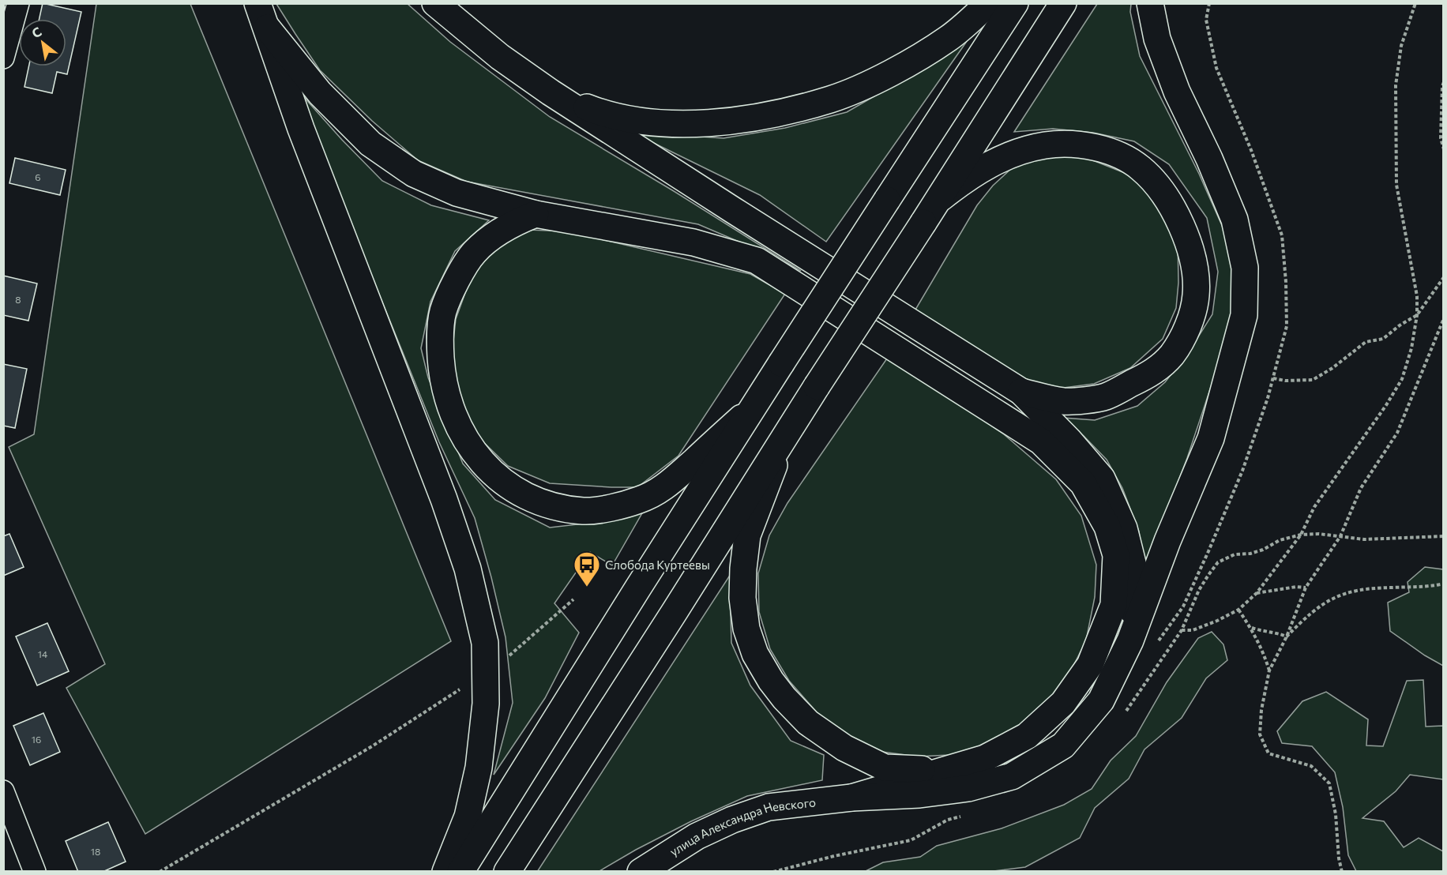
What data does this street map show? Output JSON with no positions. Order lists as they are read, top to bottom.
{
  "streets": {
    "main road": ["улица Александра Невского"]
  },
  "places": {
    "bus stop": ["Слобода Куртеевы"]
  },
  "house_numbers": [
    "6",
    "8",
    "14",
    "16",
    "18"
  ],
  "north": "top left"
}
